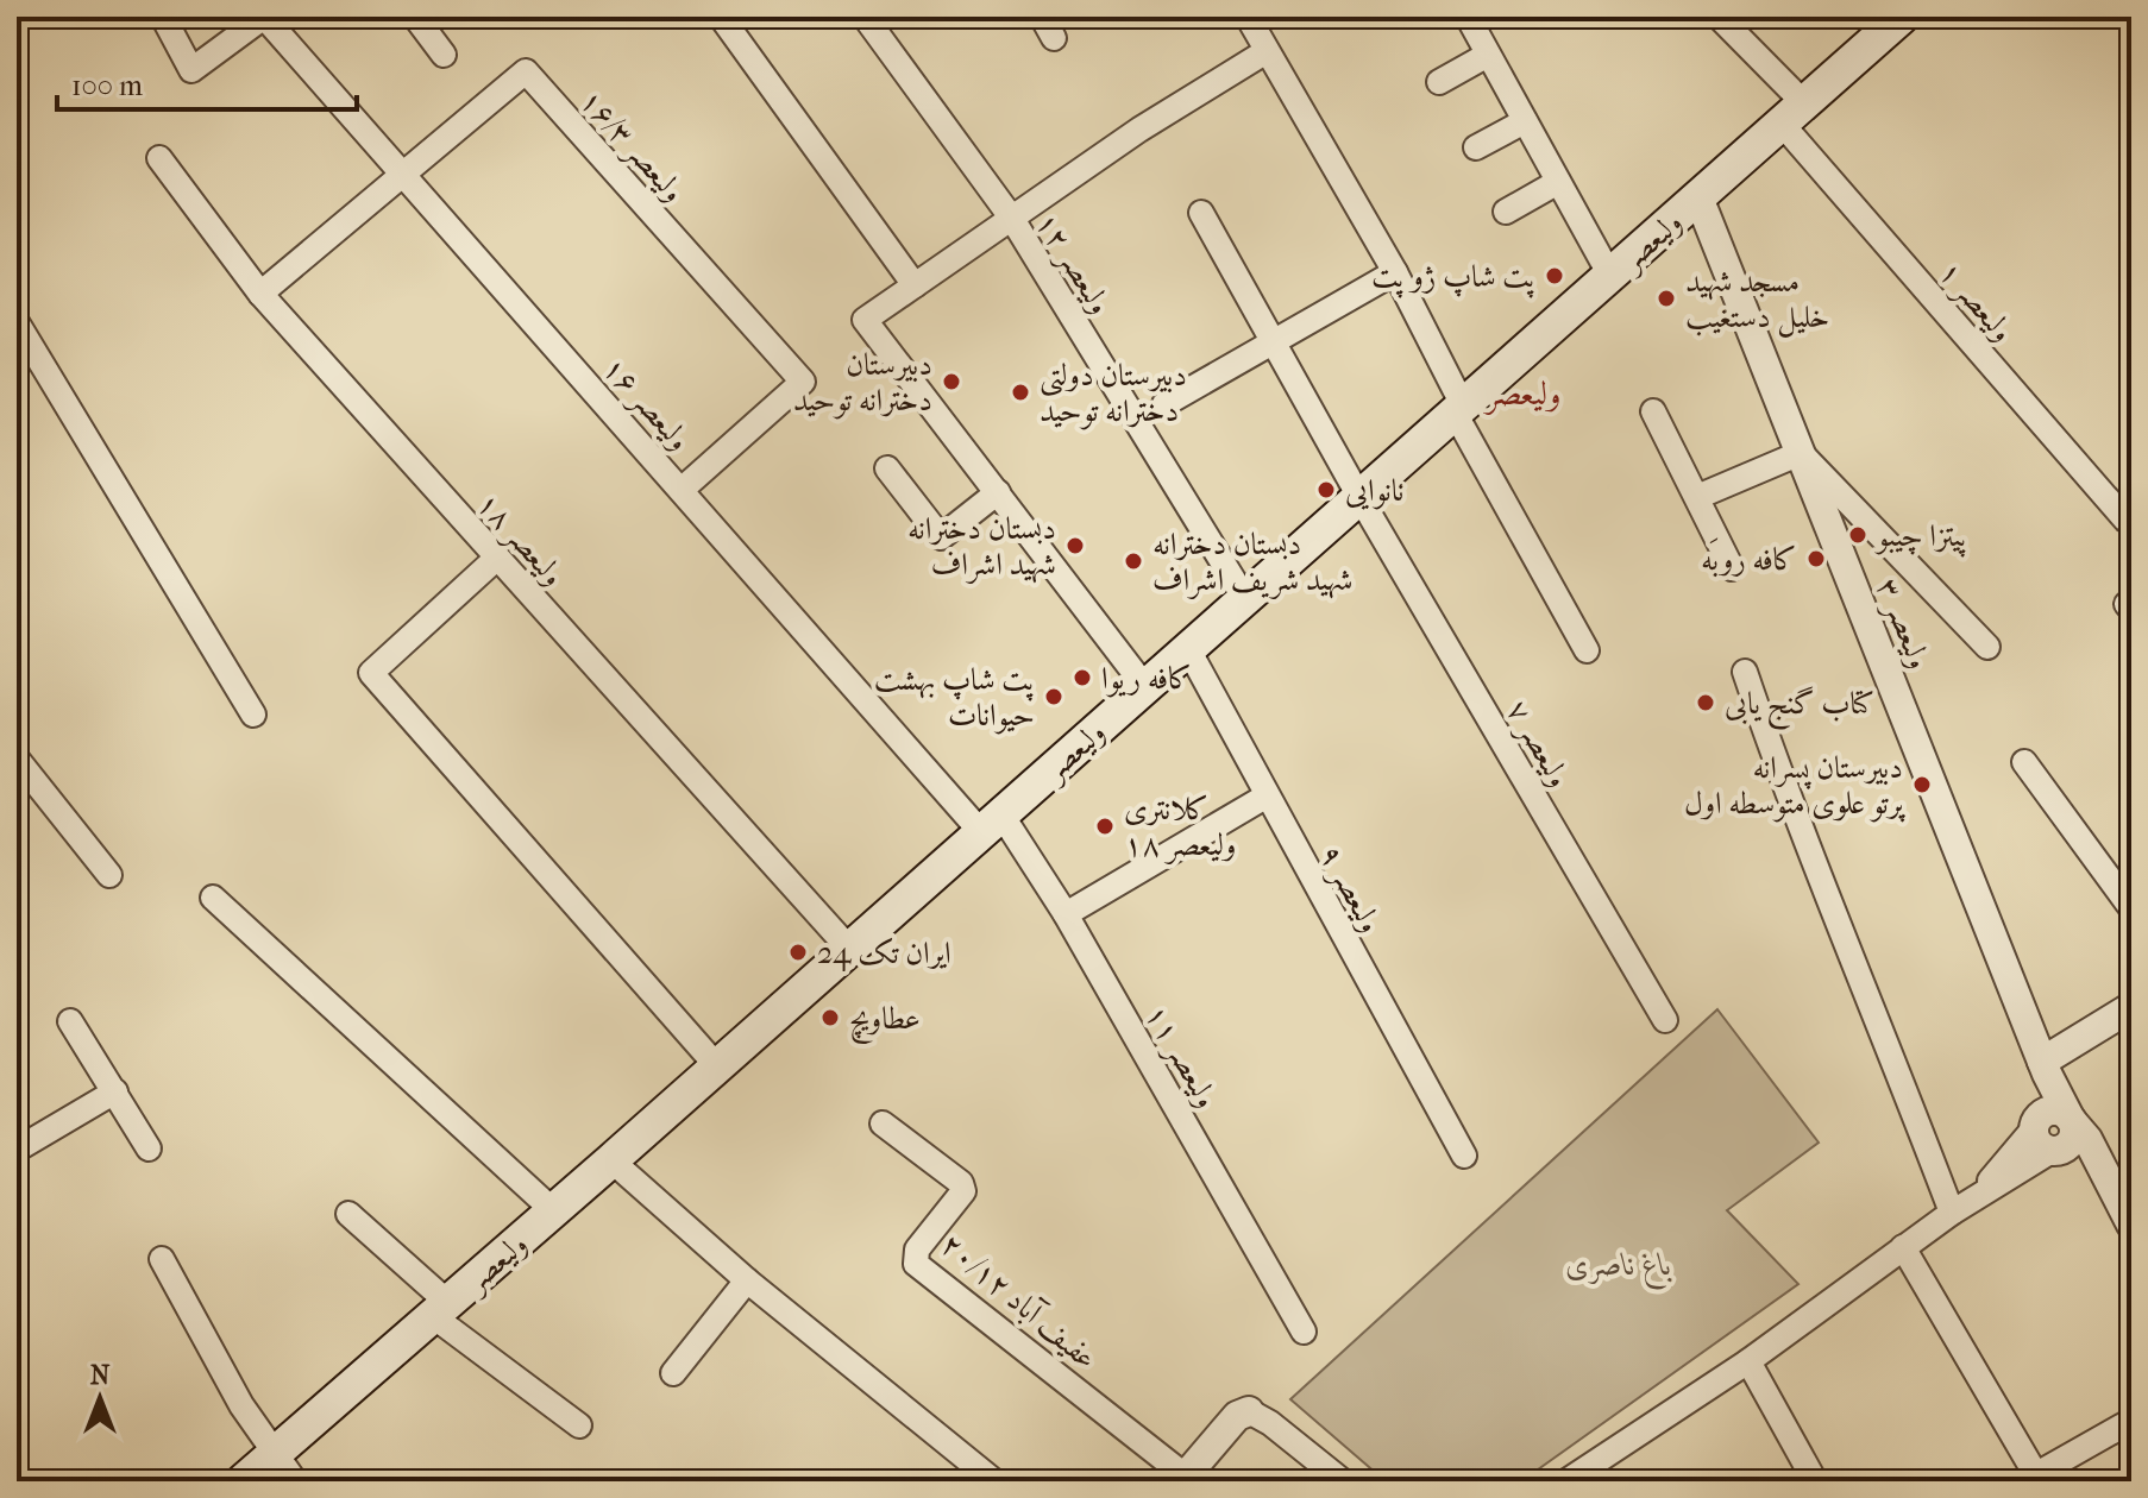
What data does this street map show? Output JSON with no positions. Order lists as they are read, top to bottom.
{
  "streets": {
    "main road": ["ولیعصر"],
    "street": [
      "۱۶/۳ ولیعصر",
      "۱۲ ولیعصر",
      "۱ ولیعصر",
      "۱۶ ولیعصر",
      "۱۸ ولیعصر",
      "۳ ولیعصر",
      "۷ ولیعصر",
      "۹ ولیعصر",
      "۱۱ ولیعصر",
      "عفیف آباد ۲۰/۱۲"
    ]
  },
  "crossings": [
    ["۱۶/۳ ولیعصر", "۱۶ ولیعصر"],
    ["ولیعصر", "۱۲ ولیعصر"],
    ["ولیعصر", "۱ ولیعصر"],
    ["ولیعصر", "۱۶ ولیعصر"],
    ["ولیعصر", "۱۸ ولیعصر"],
    ["ولیعصر", "۳ ولیعصر"],
    ["ولیعصر", "۷ ولیعصر"],
    ["ولیعصر", "۹ ولیعصر"],
    ["ولیعصر", "۱۱ ولیعصر"],
    ["۱۶ ولیعصر", "۱۱ ولیعصر"]
  ],
  "districts": ["ولیعصر"],
  "parks": ["باغ ناصری"],
  "places": [
    "پت شاپ ژو پت",
    "مسجد شهید خلیل دستغیب",
    "دبیرستان دخترانه توحید",
    "دبیرستان دولتی دخترانه توحید",
    "نانوایی",
    "پیتزا چیبو",
    "دبستان دخترانه شهید اشراف",
    "کافه روبَه",
    "دبستان دخترانه شهید شریف اشراف",
    "کافه ریوا",
    "پت شاپ بهشت حیوانات",
    "کتاب گنج یابی",
    "دبیرستان پسرانه پرتو علوی متوسطه اول",
    "کلانتری ۱۸ ولیعصر",
    "ایران تک 24",
    "عطاویچ"
  ],
  "scale_bar": "100 m",
  "north": "top"
}
